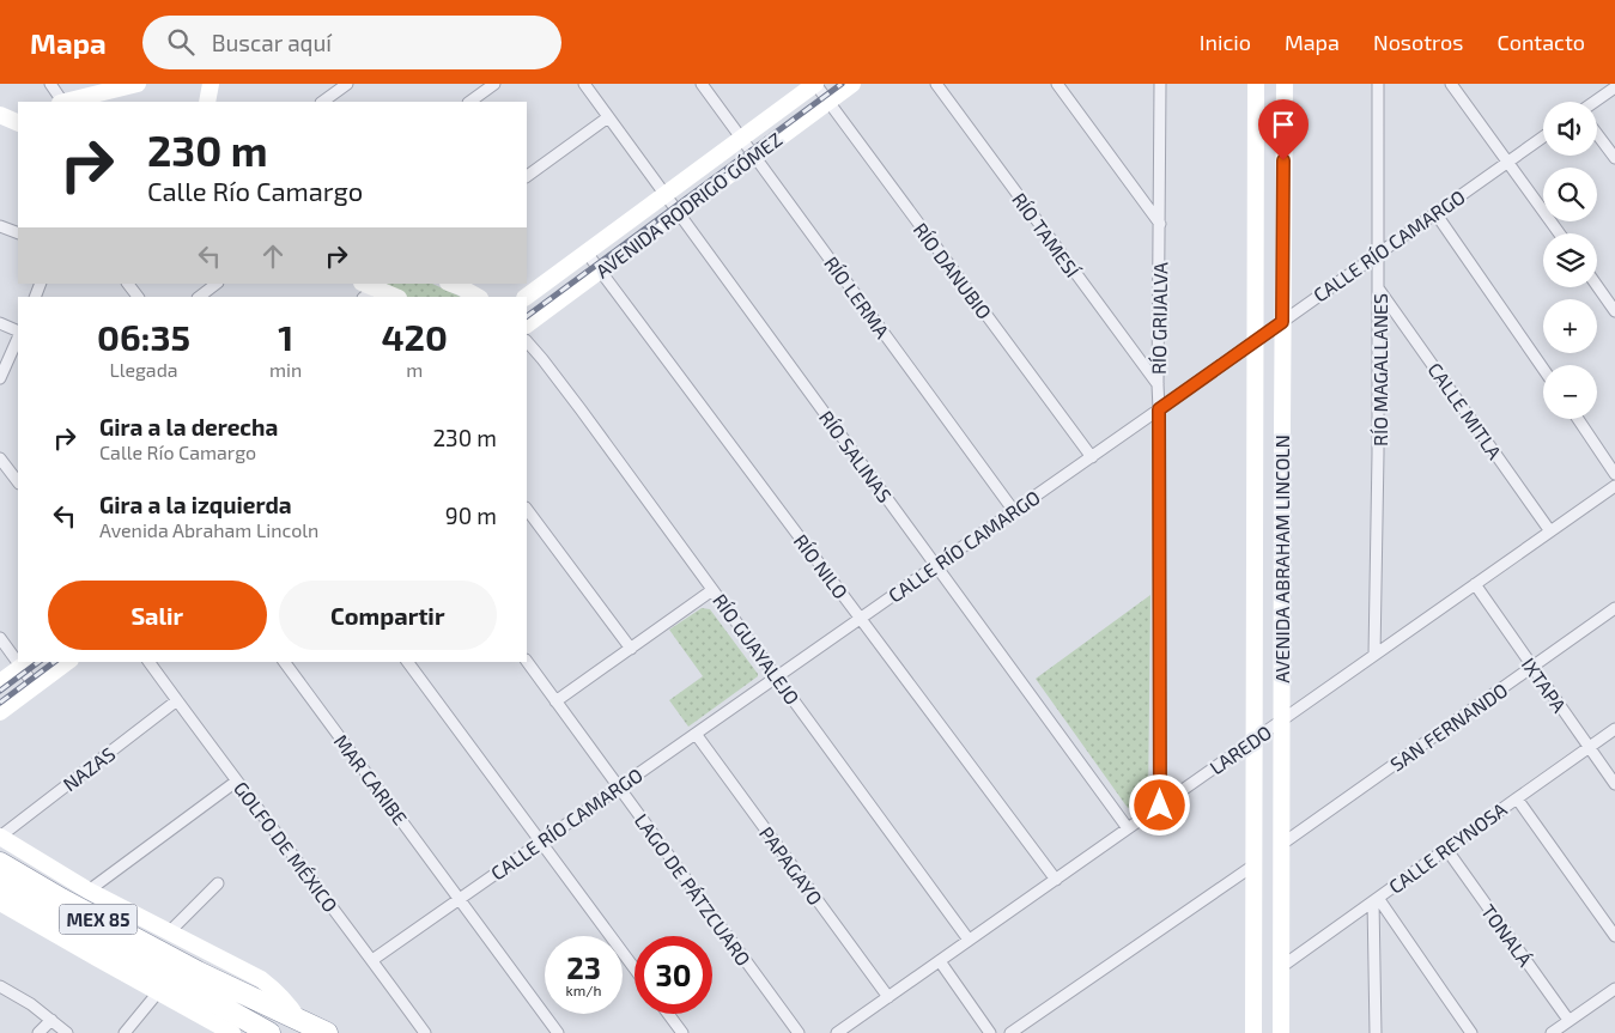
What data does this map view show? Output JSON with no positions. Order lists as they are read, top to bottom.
{
  "streets": {
    "highway": ["MEX 85"],
    "main road": ["AVENIDA RODRIGO GÓMEZ", "AVENIDA ABRAHAM LINCOLN"],
    "street": [
      "RÍO TAMESÍ",
      "CALLE RÍO CAMARGO",
      "RÍO DANUBIO",
      "RÍO LERMA",
      "RÍO GRIJALVA",
      "RÍO MAGALLANES",
      "CALLE MITLA",
      "RÍO SALINAS",
      "RÍO NILO",
      "RÍO GUAYALEJO",
      "IXTAPA",
      "SAN FERNANDO",
      "LAREDO",
      "NAZAS",
      "MAR CARIBE",
      "GOLFO DE MÉXICO",
      "CALLE REYNOSA",
      "PAPAGAYO",
      "LAGO DE PÁTZCUARO",
      "TONALÁ"
    ]
  },
  "crossings": [
    ["AVENIDA RODRIGO GÓMEZ", "RÍO DANUBIO"],
    ["AVENIDA RODRIGO GÓMEZ", "RÍO LERMA"],
    ["AVENIDA RODRIGO GÓMEZ", "RÍO SALINAS"],
    ["AVENIDA RODRIGO GÓMEZ", "RÍO NILO"],
    ["RÍO TAMESÍ", "RÍO GRIJALVA"],
    ["CALLE RÍO CAMARGO", "RÍO DANUBIO"],
    ["CALLE RÍO CAMARGO", "RÍO LERMA"],
    ["CALLE RÍO CAMARGO", "RÍO GRIJALVA"],
    ["CALLE RÍO CAMARGO", "RÍO MAGALLANES"],
    ["CALLE RÍO CAMARGO", "RÍO SALINAS"],
    ["CALLE RÍO CAMARGO", "AVENIDA ABRAHAM LINCOLN"],
    ["CALLE RÍO CAMARGO", "RÍO NILO"],
    ["CALLE RÍO CAMARGO", "RÍO GUAYALEJO"],
    ["CALLE RÍO CAMARGO", "MAR CARIBE"],
    ["CALLE RÍO CAMARGO", "GOLFO DE MÉXICO"],
    ["CALLE RÍO CAMARGO", "PAPAGAYO"],
    ["CALLE RÍO CAMARGO", "LAGO DE PÁTZCUARO"],
    ["RÍO GRIJALVA", "LAREDO"],
    ["RÍO MAGALLANES", "CALLE MITLA"],
    ["RÍO MAGALLANES", "LAREDO"],
    ["CALLE MITLA", "LAREDO"],
    ["RÍO SALINAS", "LAREDO"],
    ["AVENIDA ABRAHAM LINCOLN", "SAN FERNANDO"],
    ["AVENIDA ABRAHAM LINCOLN", "LAREDO"],
    ["AVENIDA ABRAHAM LINCOLN", "CALLE REYNOSA"],
    ["RÍO NILO", "LAREDO"],
    ["RÍO GUAYALEJO", "LAREDO"],
    ["IXTAPA", "SAN FERNANDO"],
    ["IXTAPA", "LAREDO"],
    ["IXTAPA", "CALLE REYNOSA"],
    ["LAREDO", "PAPAGAYO"],
    ["NAZAS", "GOLFO DE MÉXICO"],
    ["CALLE REYNOSA", "TONALÁ"]
  ],
  "page": {
    "header": "Mapa",
    "search": "Buscar aquí",
    "nav": [
      "Inicio",
      "Mapa",
      "Nosotros",
      "Contacto"
    ],
    "map_buttons": ["+", "−"],
    "turn": ["230 m", "Calle Río Camargo"],
    "eta": [
      "06:35",
      "Llegada",
      "1",
      "min",
      "420",
      "m"
    ],
    "list": [
      {
        "name": "Gira a la derecha",
        "note": "Calle Río Camargo",
        "value": "230 m"
      },
      {
        "name": "Gira a la izquierda",
        "note": "Avenida Abraham Lincoln",
        "value": "90 m"
      }
    ],
    "buttons": ["Salir", "Compartir"],
    "speed": "23 km/h",
    "limit": "30"
  }
}
